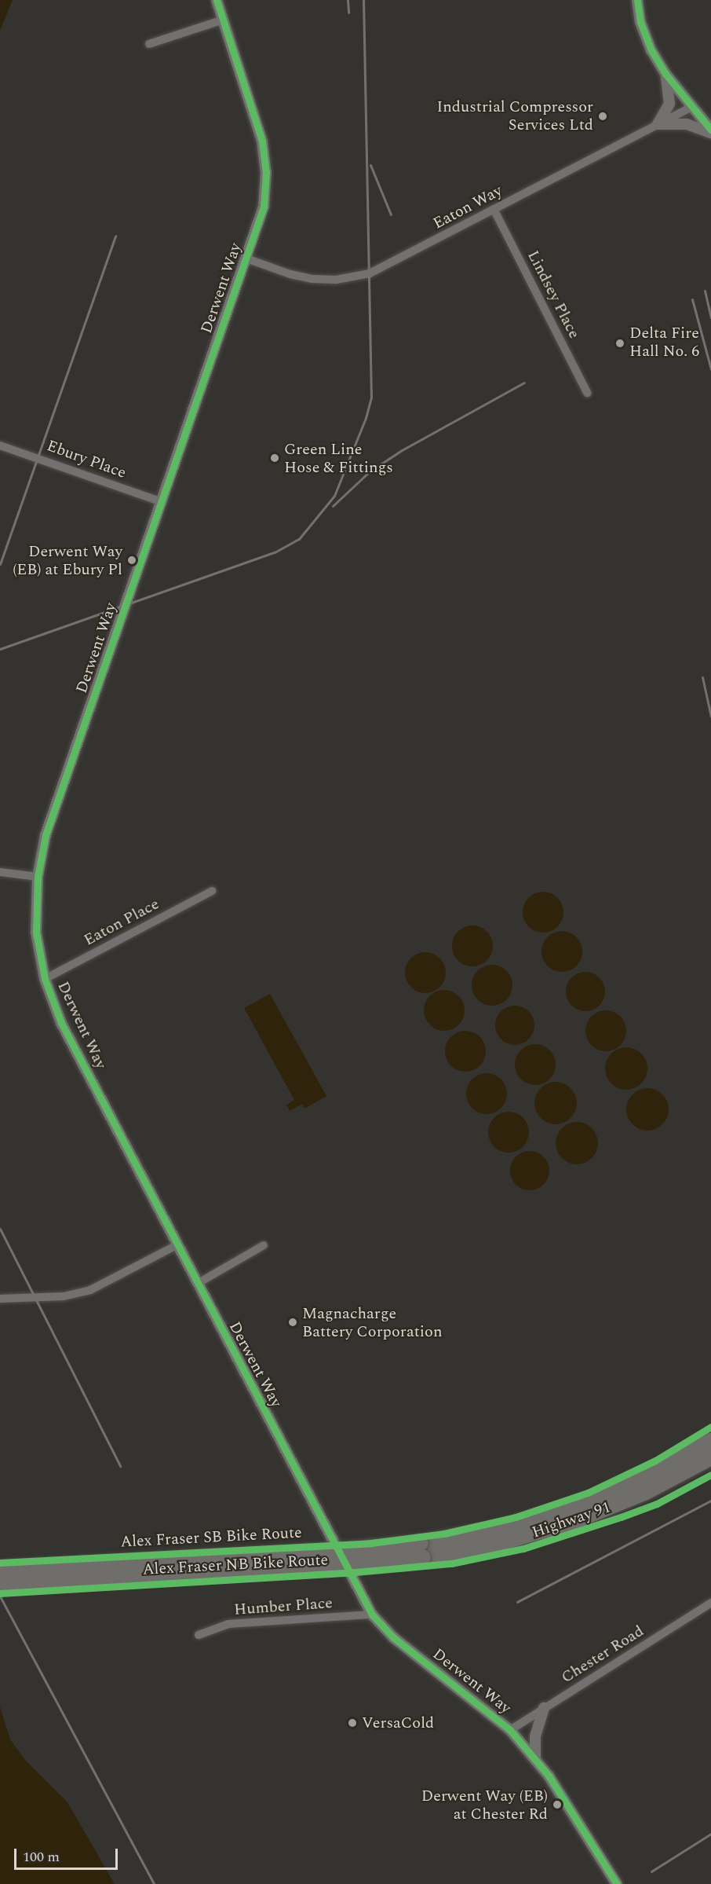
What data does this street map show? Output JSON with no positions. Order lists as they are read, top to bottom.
{
  "streets": {
    "highway": ["Highway 91"],
    "street": [
      "Eaton Way",
      "Derwent Way",
      "Lindsey Place",
      "Ebury Place",
      "Eaton Place",
      "Humber Place",
      "Chester Road"
    ],
    "cycle path": ["Alex Fraser SB Bike Route", "Alex Fraser NB Bike Route"]
  },
  "crossings": [
    ["Eaton Way", "Derwent Way"],
    ["Eaton Way", "Lindsey Place"],
    ["Derwent Way", "Ebury Place"],
    ["Derwent Way", "Eaton Place"],
    ["Derwent Way", "Humber Place"],
    ["Derwent Way", "Chester Road"]
  ],
  "places": [
    "Industrial Compressor Services Ltd",
    "Delta Fire Hall No. 6",
    "Green Line Hose & Fittings",
    "Derwent Way (EB) at Ebury Pl",
    "Magnacharge Battery Corporation",
    "VersaCold",
    "Derwent Way (EB) at Chester Rd"
  ],
  "scale_bar": "100 m"
}
